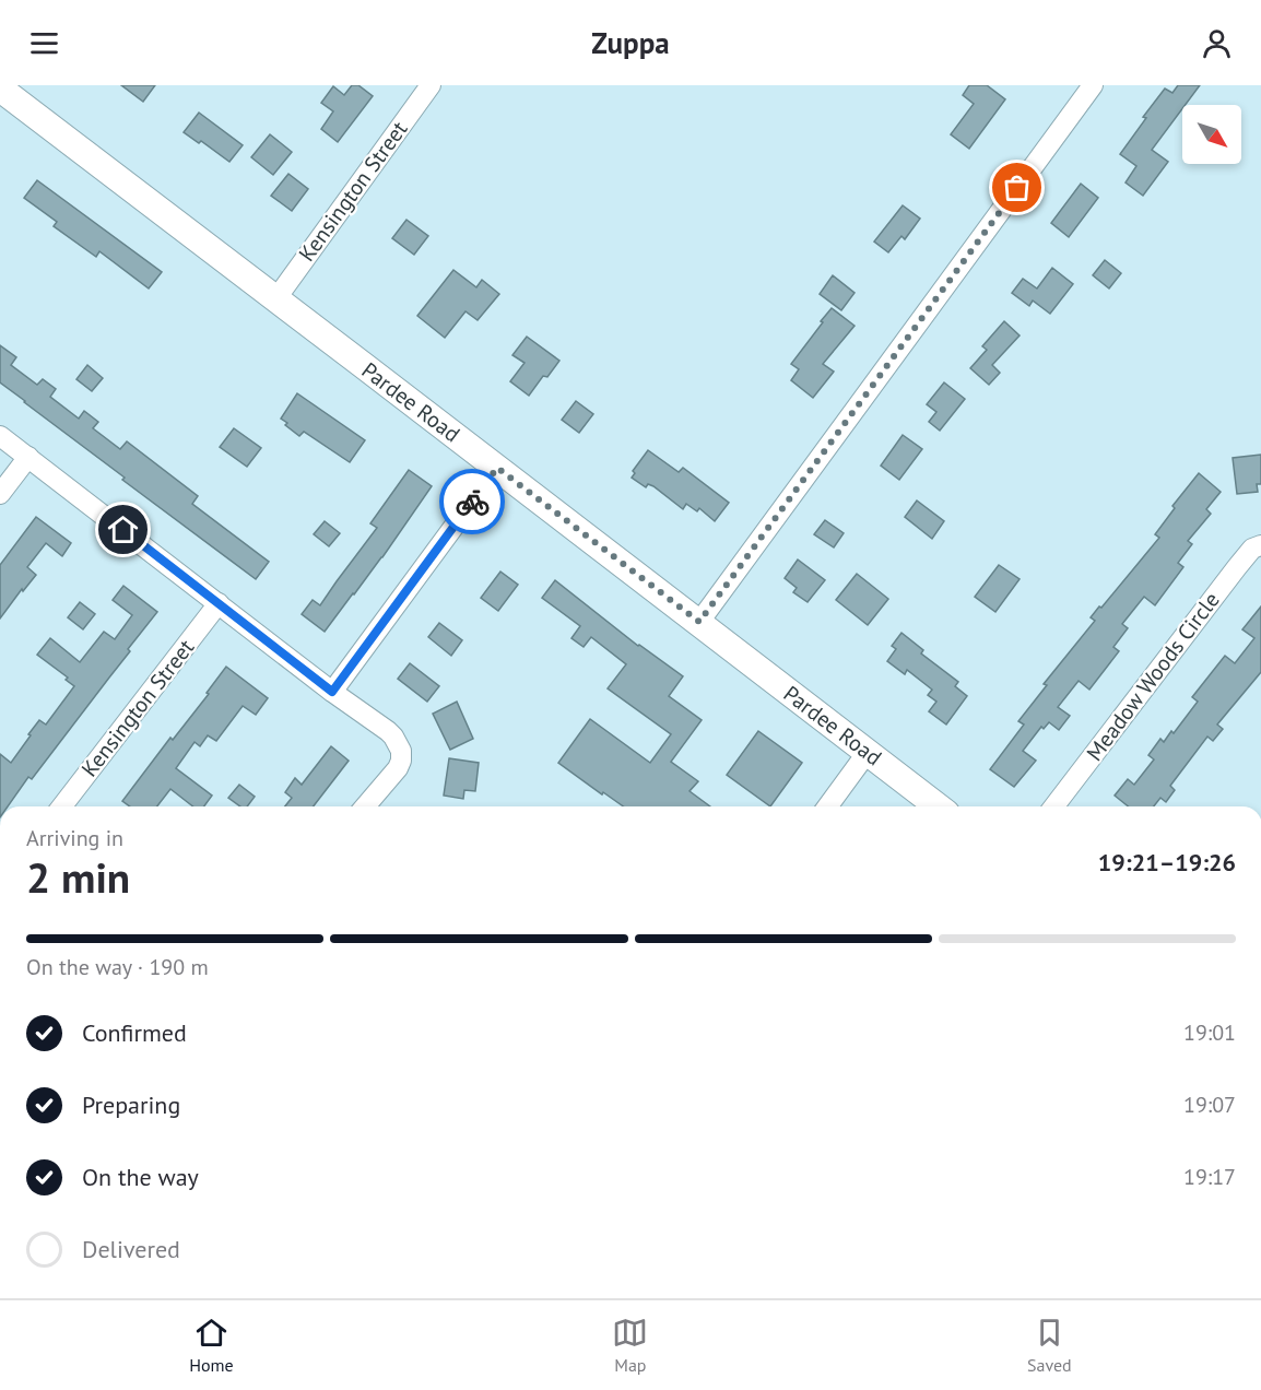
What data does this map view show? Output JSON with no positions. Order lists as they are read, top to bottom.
{
  "streets": {
    "main road": ["Pardee Road"],
    "street": ["Kensington Street", "Meadow Woods Circle"]
  },
  "crossings": [
    ["Kensington Street", "Pardee Road"]
  ],
  "north": "bottom right",
  "page": {
    "header": "Zuppa",
    "heading": ["2 min", "Arriving in", "19:21–19:26"],
    "bar": "On the way · 190 m",
    "list": [
      ["Confirmed", "19:01"],
      ["Preparing", "19:07"],
      ["On the way", "19:17"],
      "Delivered"
    ],
    "tabs": ["Home", "Map", "Saved"]
  }
}
